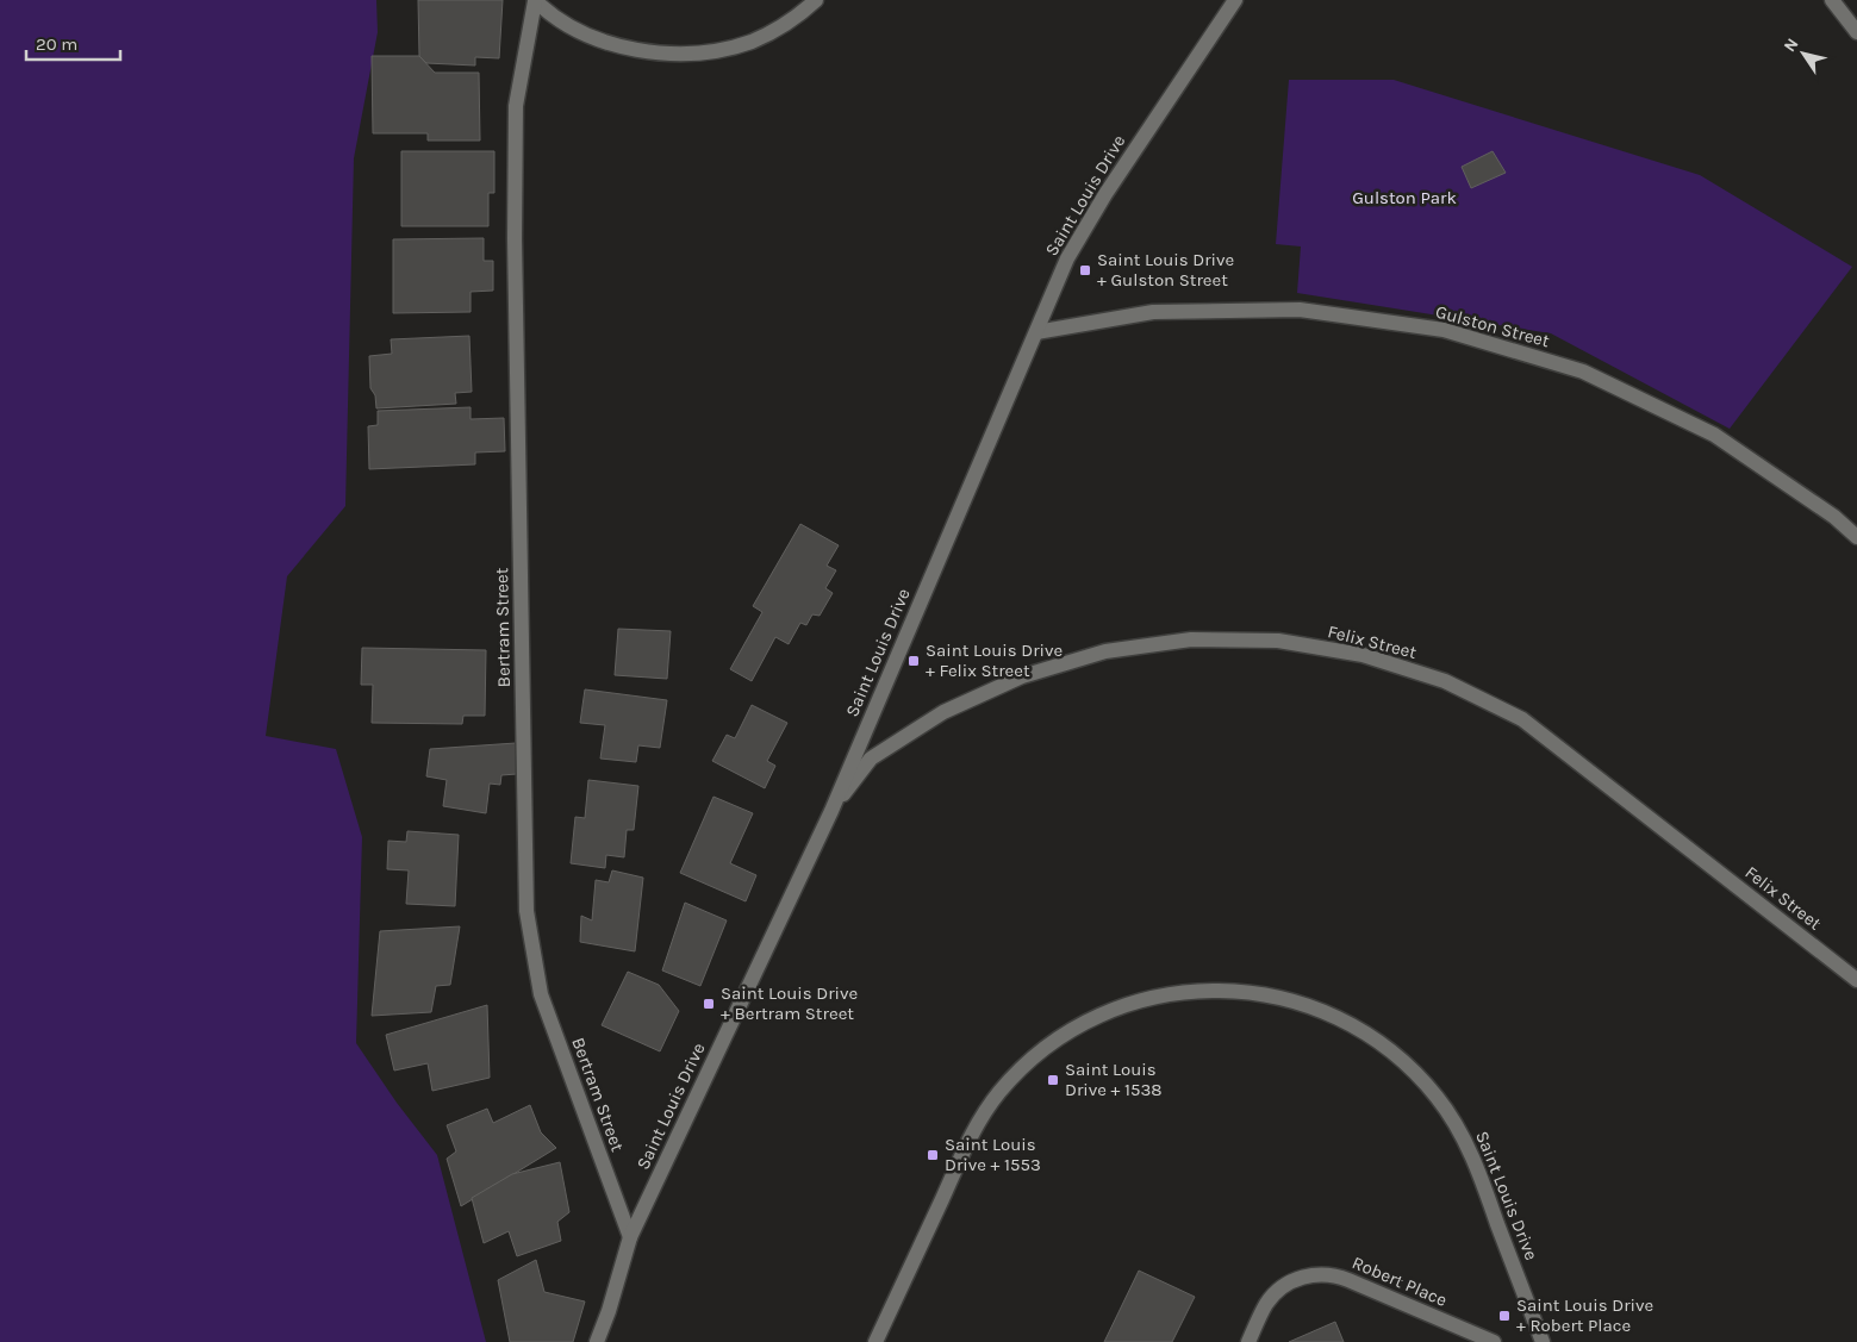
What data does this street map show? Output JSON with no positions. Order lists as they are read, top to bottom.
{
  "streets": {
    "street": [
      "Saint Louis Drive",
      "Gulston Street",
      "Bertram Street",
      "Felix Street",
      "Robert Place"
    ]
  },
  "crossings": [
    ["Saint Louis Drive", "Gulston Street"],
    ["Saint Louis Drive", "Bertram Street"],
    ["Saint Louis Drive", "Felix Street"]
  ],
  "parks": ["Gulston Park"],
  "places": {
    "transit": [
      "Saint Louis Drive + Gulston Street",
      "Saint Louis Drive + Felix Street",
      "Saint Louis Drive + Bertram Street",
      "Saint Louis Drive + 1538",
      "Saint Louis Drive + 1553",
      "Saint Louis Drive + Robert Place"
    ]
  },
  "scale_bar": "20 m",
  "north": "top left"
}
